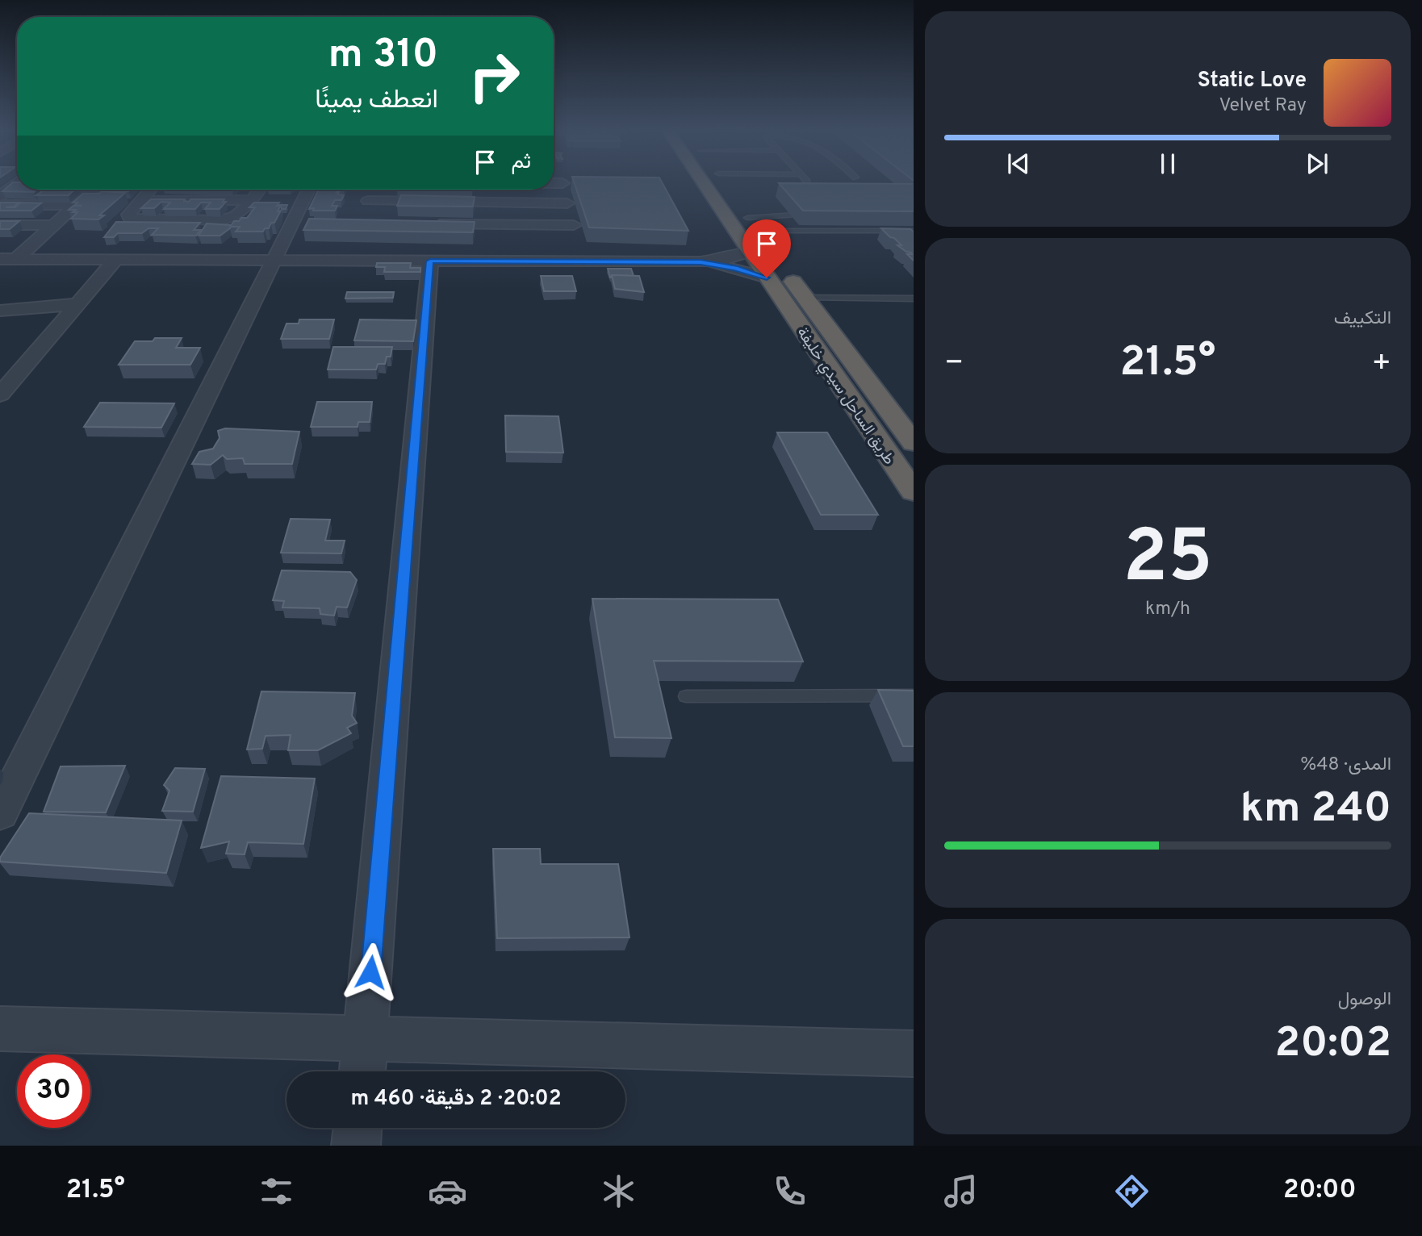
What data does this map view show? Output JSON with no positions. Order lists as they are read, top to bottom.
{
  "streets": {
    "highway": ["طريق الساحل سيدي خليفة"]
  },
  "page": {
    "turn": ["310 m", "انعطف يمينًا"],
    "song": ["Static Love", "Velvet Ray"],
    "then": "ثم",
    "tile": [
      "التكييف",
      ["25", "km/h"],
      ["المدى · 48%", "240 km"],
      ["الوصول", "20:02"]
    ],
    "heat": ["−", "21.5°", "+"],
    "limit": "30",
    "trip": "20:02 · 2 دقيقة · 460 m",
    "tabs": ["20:00", "21.5°"]
  }
}
